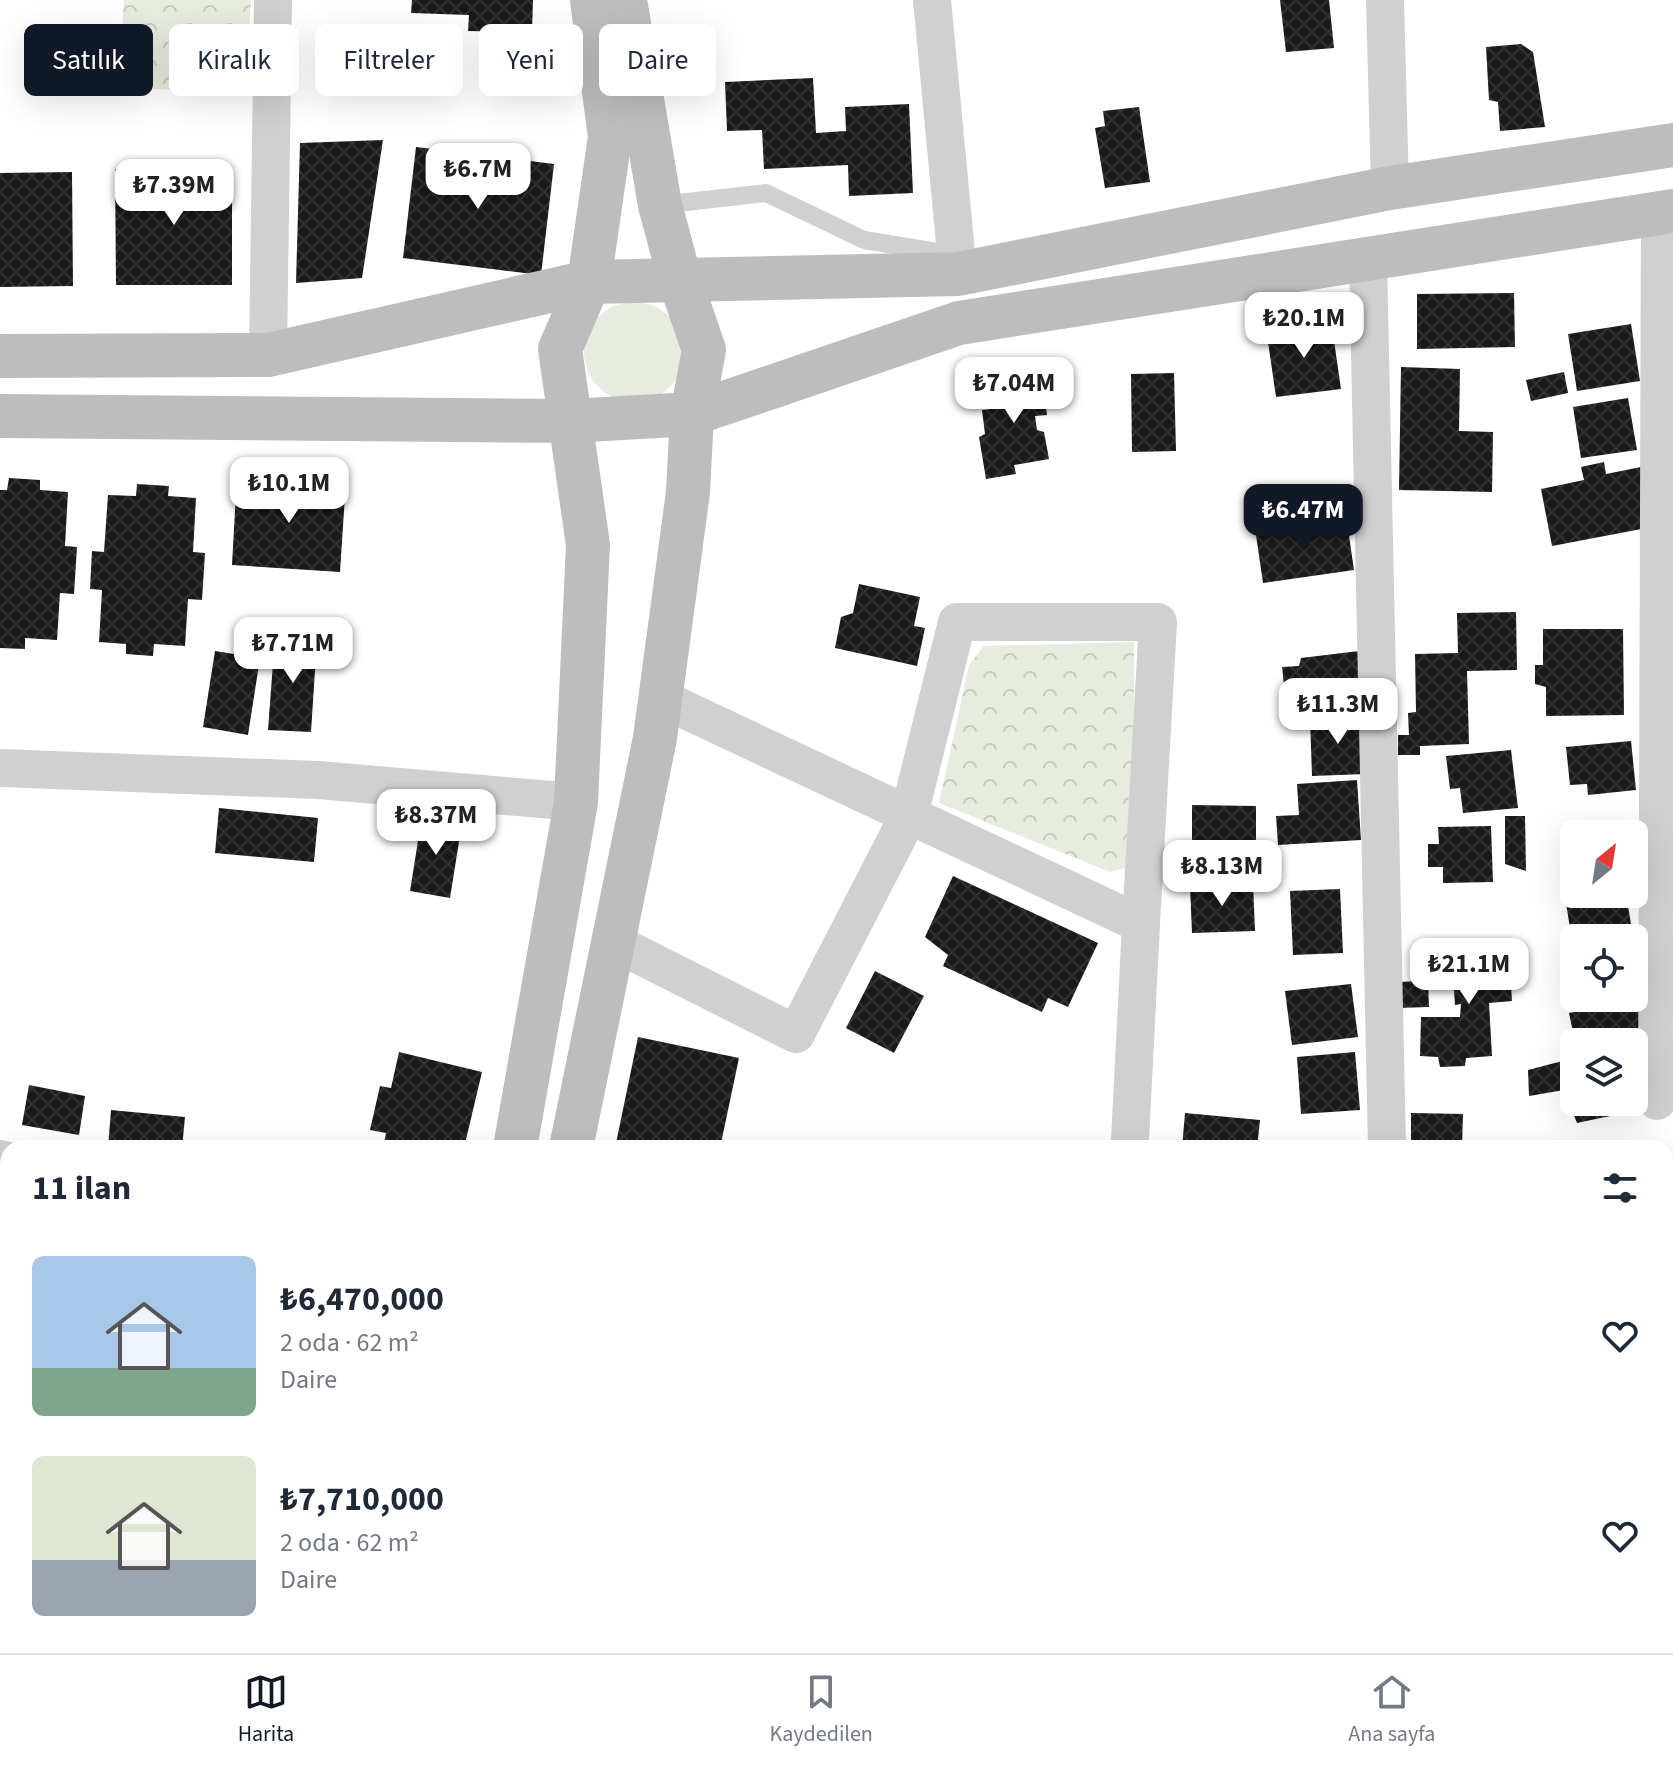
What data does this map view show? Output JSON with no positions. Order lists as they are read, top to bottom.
{
  "north": "top right",
  "page": {
    "chip": [
      "Satılık",
      "Kiralık",
      "Filtreler",
      "Yeni",
      "Daire"
    ],
    "price": [
      "₺6.7M",
      "₺7.39M",
      "₺20.1M",
      "₺7.04M",
      "₺10.1M",
      "₺6.47M",
      "₺7.71M",
      "₺11.3M",
      "₺8.37M",
      "₺8.13M",
      "₺21.1M"
    ],
    "heading": "11 ilan",
    "list": [
      {
        "name": "₺6,470,000",
        "note": "2 oda · 62 m² · Daire"
      },
      {
        "name": "₺7,710,000",
        "note": "2 oda · 62 m² · Daire"
      }
    ],
    "tabs": ["Harita", "Kaydedilen", "Ana sayfa"]
  }
}
